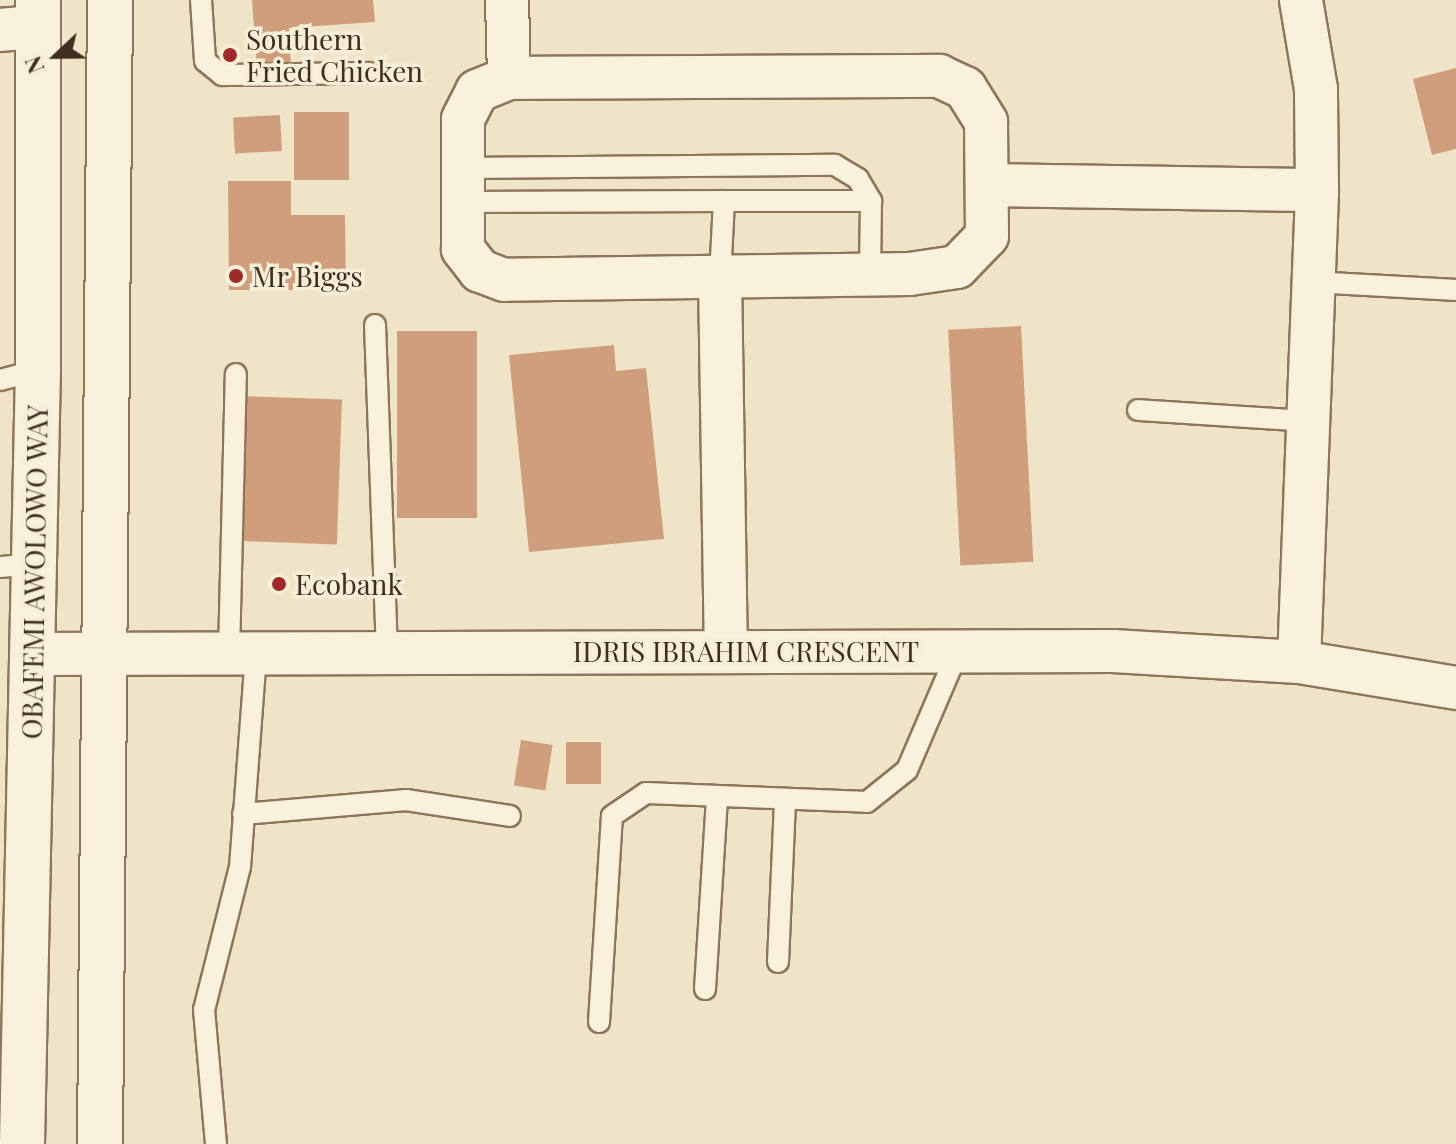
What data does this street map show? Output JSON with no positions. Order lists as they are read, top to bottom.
{
  "streets": {
    "main road": ["OBAFEMI AWOLOWO WAY"],
    "street": ["IDRIS IBRAHIM CRESCENT"]
  },
  "crossings": [
    ["OBAFEMI AWOLOWO WAY", "IDRIS IBRAHIM CRESCENT"]
  ],
  "places": ["Southern Fried Chicken", "Mr Biggs", "Ecobank"],
  "north": "left"
}
